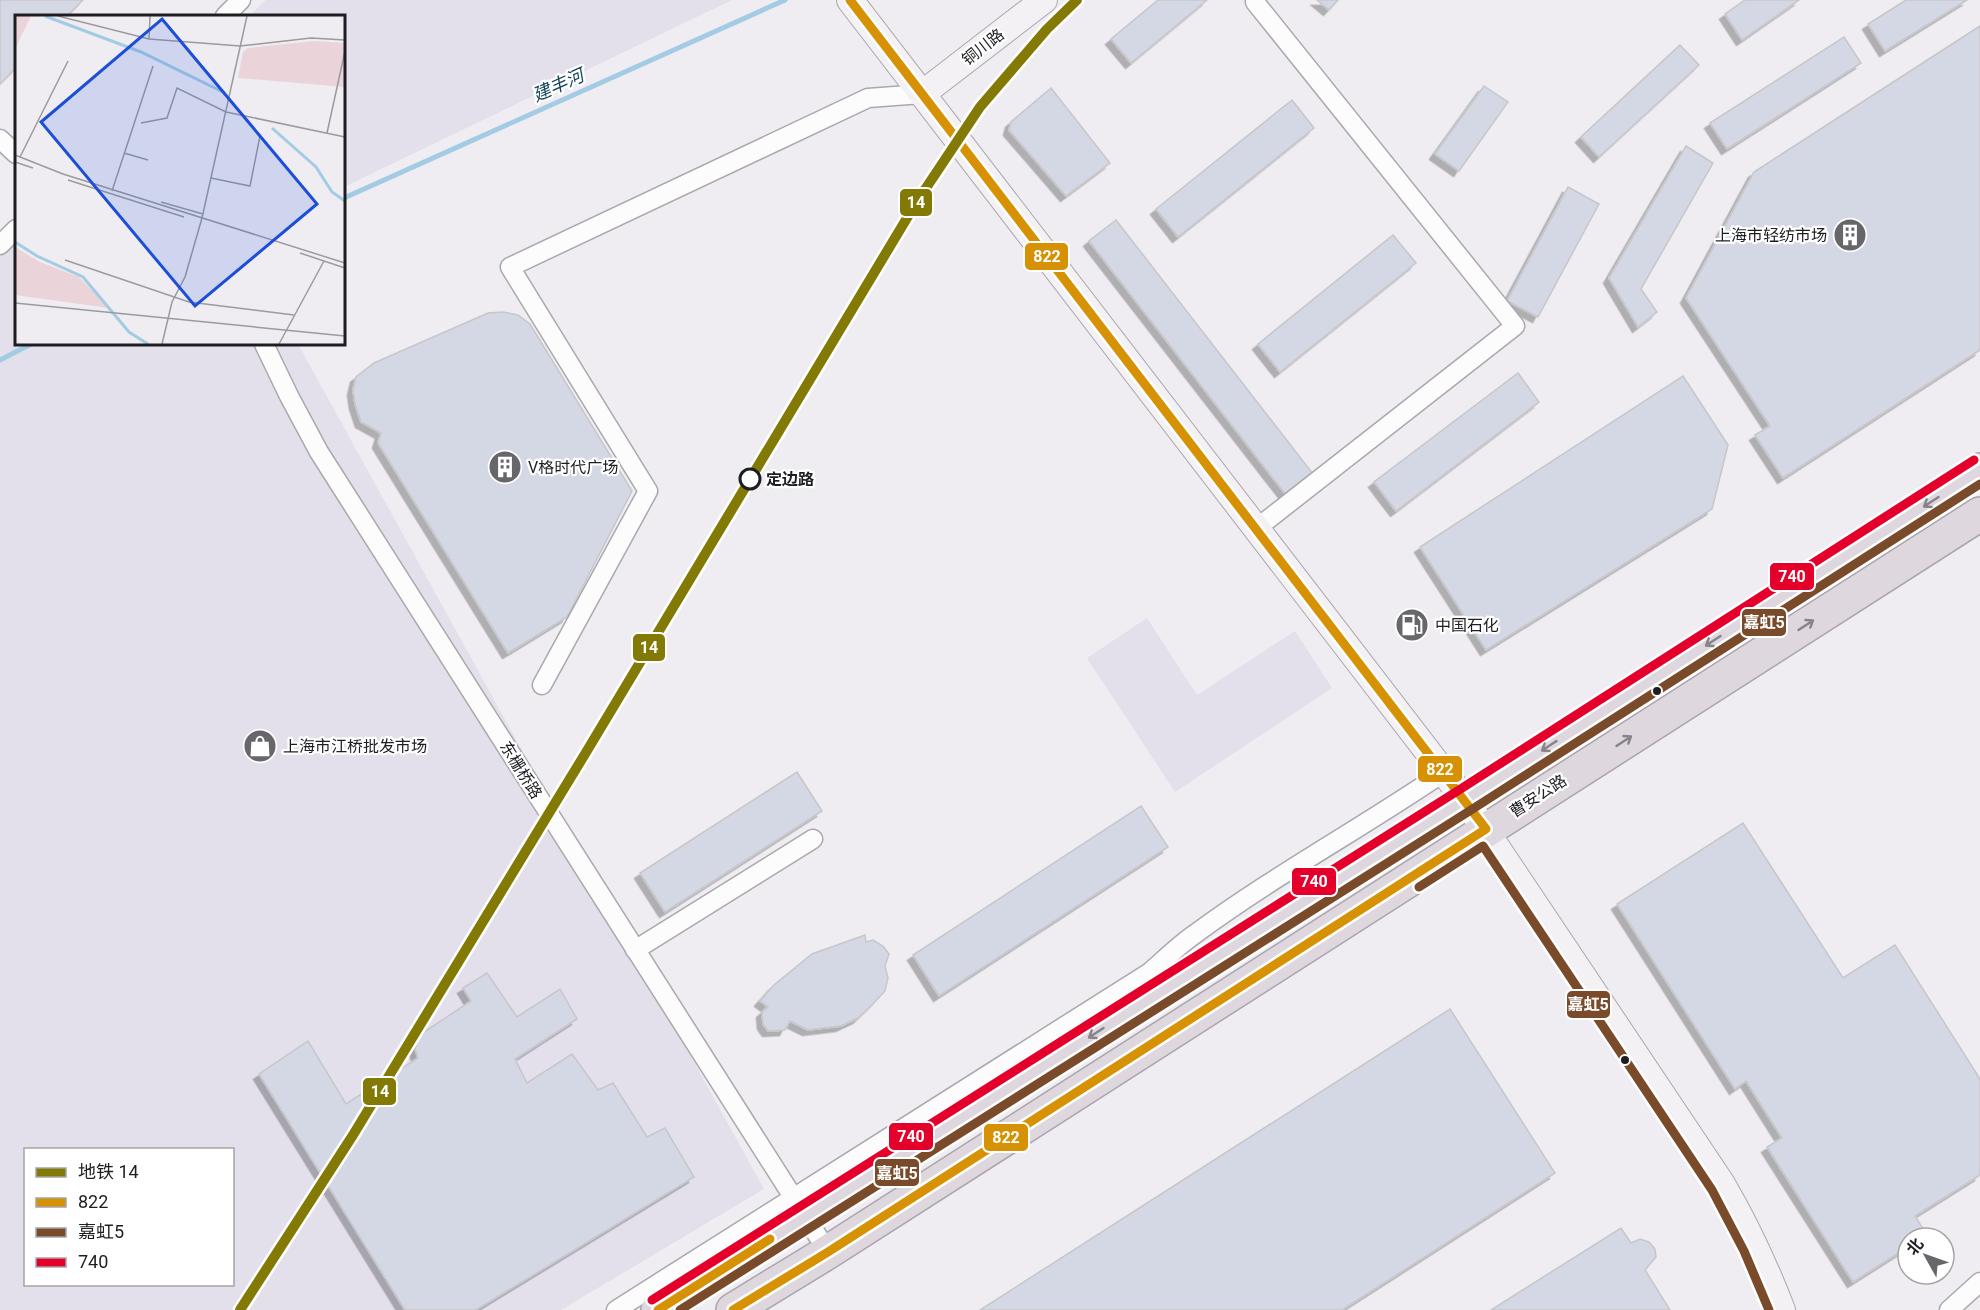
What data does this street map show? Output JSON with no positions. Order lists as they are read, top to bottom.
{
  "streets": {
    "highway": ["曹安公路"],
    "street": ["铜川路", "东栅桥路"]
  },
  "crossings": [
    ["东栅桥路", "曹安公路"]
  ],
  "water": ["建丰河"],
  "places": {
    "building": ["上海市轻纺市场", "V格时代广场"],
    "other": ["定边路"],
    "fuel station": ["中国石化"],
    "shop": ["上海市江桥批发市场"]
  },
  "lines": [
    "metro line 14",
    "transit line 822",
    "transit line 740",
    "transit line 嘉虹5"
  ],
  "legend": [
    "地铁 14",
    "822",
    "嘉虹5",
    "740"
  ],
  "north": "top left"
}
